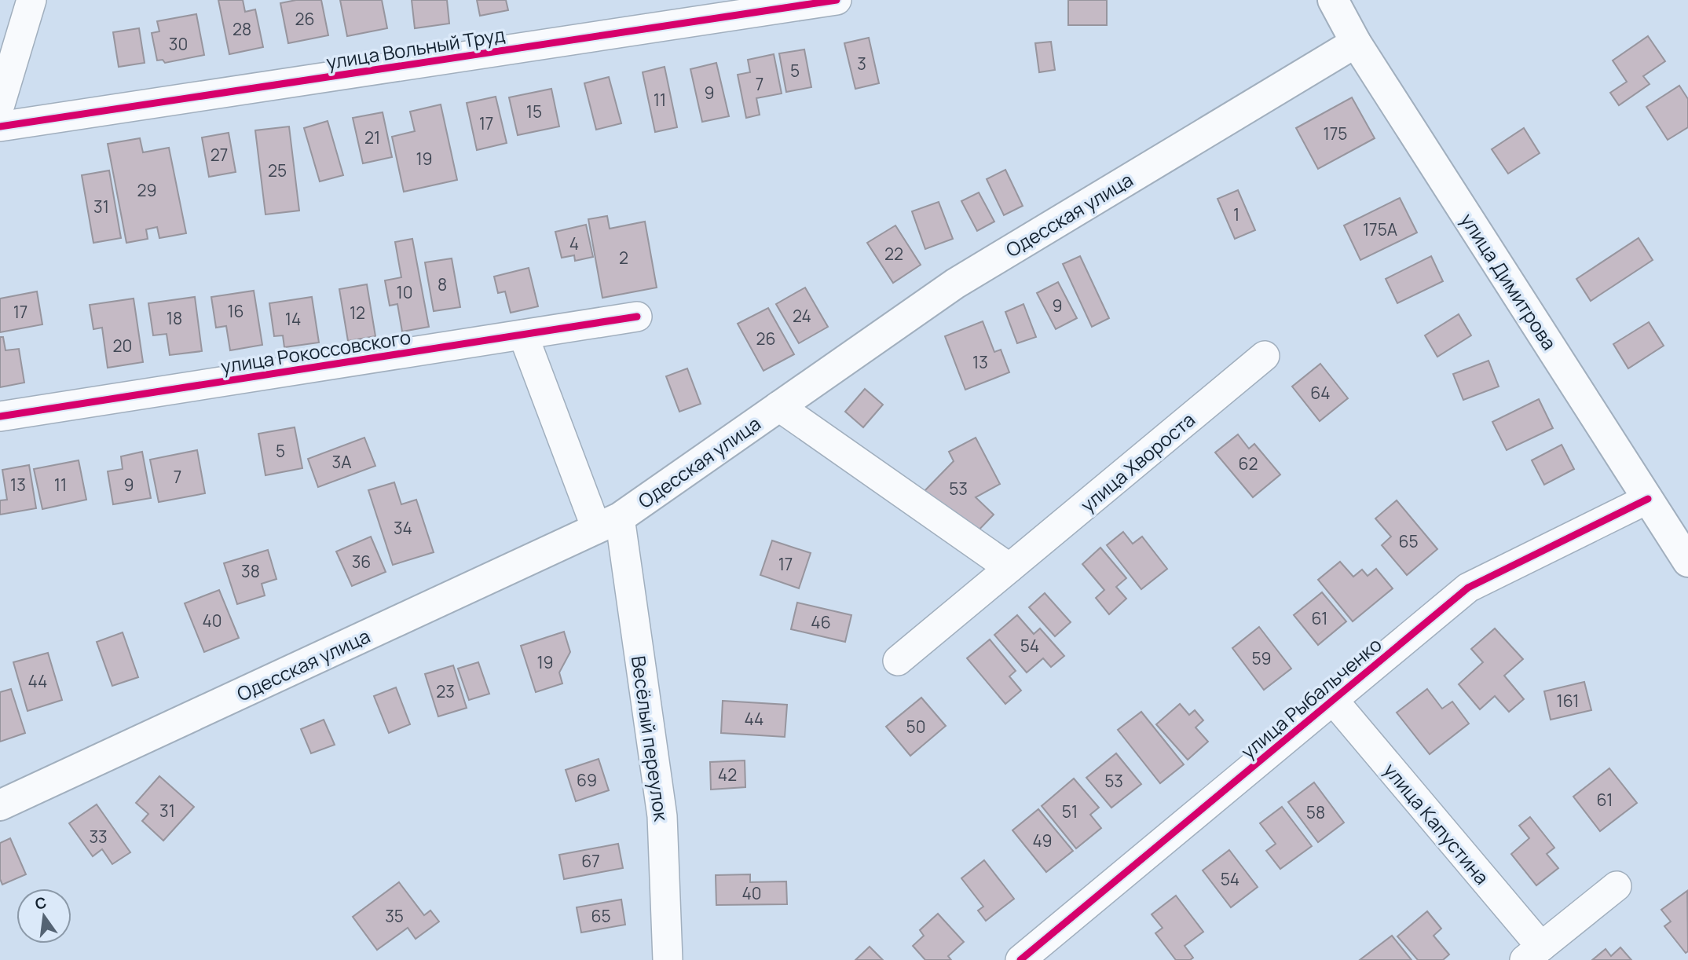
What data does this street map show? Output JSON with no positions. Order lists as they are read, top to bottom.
{
  "streets": {
    "main road": ["Одесская улица", "улица Димитрова"],
    "street": [
      "улица Вольный Труд",
      "улица Рокоссовского",
      "улица Хвороста",
      "улица Рыбальченко",
      "Весёлый переулок",
      "улица Капустина"
    ]
  },
  "crossings": [
    ["Одесская улица", "улица Димитрова"],
    ["Одесская улица", "Весёлый переулок"],
    ["улица Димитрова", "улица Рыбальченко"],
    ["улица Рыбальченко", "улица Капустина"]
  ],
  "house_numbers": [
    "26",
    "28",
    "30",
    "3",
    "5",
    "7",
    "9",
    "11",
    "15",
    "17",
    "175",
    "21",
    "27",
    "19",
    "25",
    "29",
    "31",
    "1",
    "175А",
    "4",
    "22",
    "2",
    "8",
    "10",
    "9",
    "16",
    "17",
    "12",
    "24",
    "18",
    "14",
    "26",
    "20",
    "13",
    "64",
    "5",
    "3А",
    "62",
    "7",
    "13",
    "11",
    "9",
    "53",
    "34",
    "65",
    "36",
    "17",
    "38",
    "61",
    "40",
    "46",
    "54",
    "59",
    "19",
    "44",
    "23",
    "161",
    "44",
    "50",
    "42",
    "69",
    "53",
    "61",
    "31",
    "51",
    "58",
    "33",
    "49",
    "67",
    "54",
    "40",
    "35",
    "65"
  ],
  "north": "top"
}
